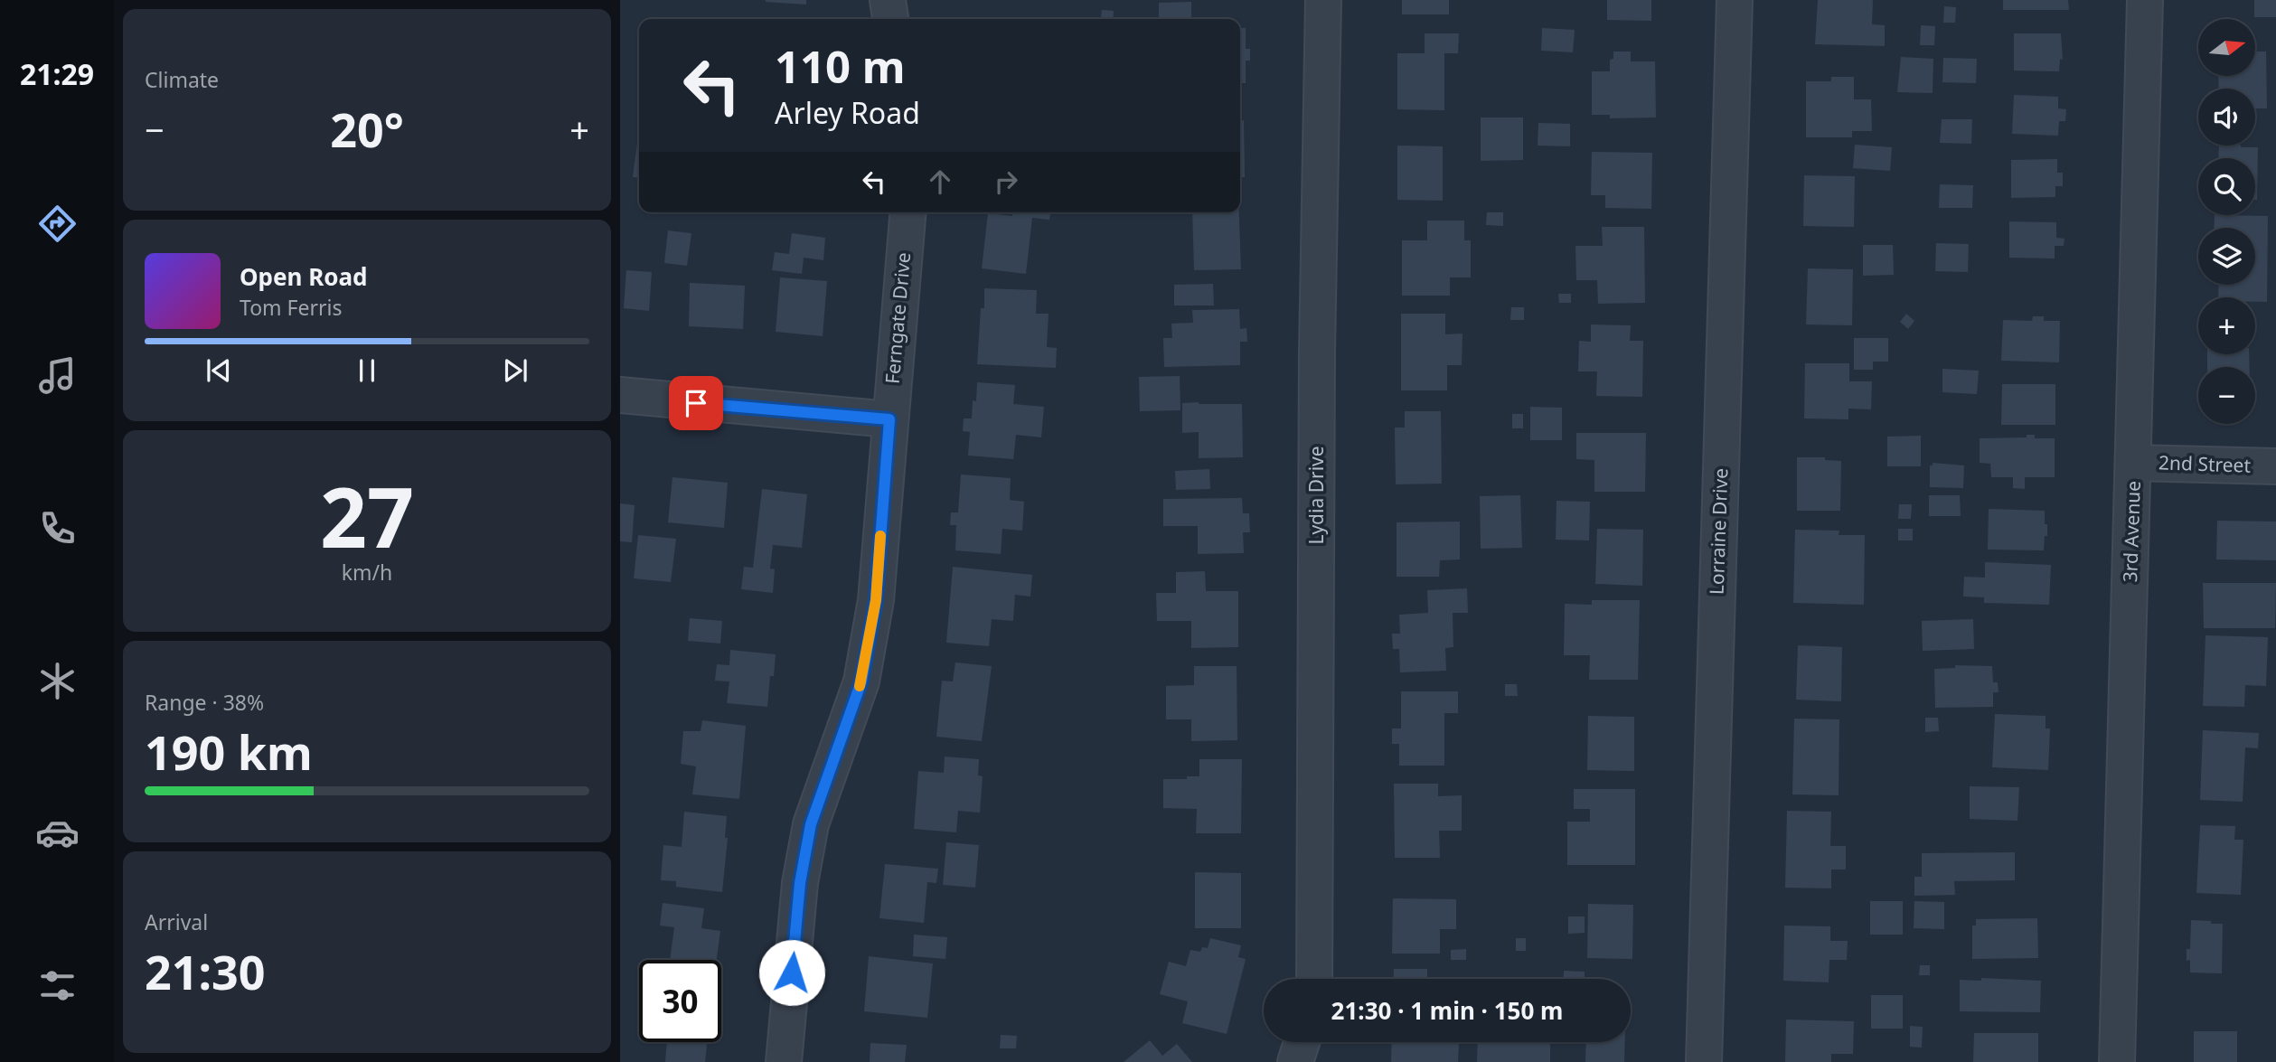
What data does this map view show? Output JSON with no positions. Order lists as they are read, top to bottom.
{
  "streets": {
    "street": [
      "Ferngate Drive",
      "2nd Street",
      "Lydia Drive",
      "Lorraine Drive",
      "3rd Avenue"
    ]
  },
  "crossings": [
    ["2nd Street", "3rd Avenue"]
  ],
  "north": "right",
  "page": {
    "tabs": "21:29",
    "tile": [
      "Climate",
      ["27", "km/h"],
      ["Range · 38%", "190 km"],
      ["Arrival", "21:30"]
    ],
    "map_buttons": ["+", "−"],
    "turn": ["110 m", "Arley Road"],
    "heat": ["−", "20°", "+"],
    "song": ["Open Road", "Tom Ferris"],
    "limit": "30",
    "trip": "21:30 · 1 min · 150 m"
  }
}
